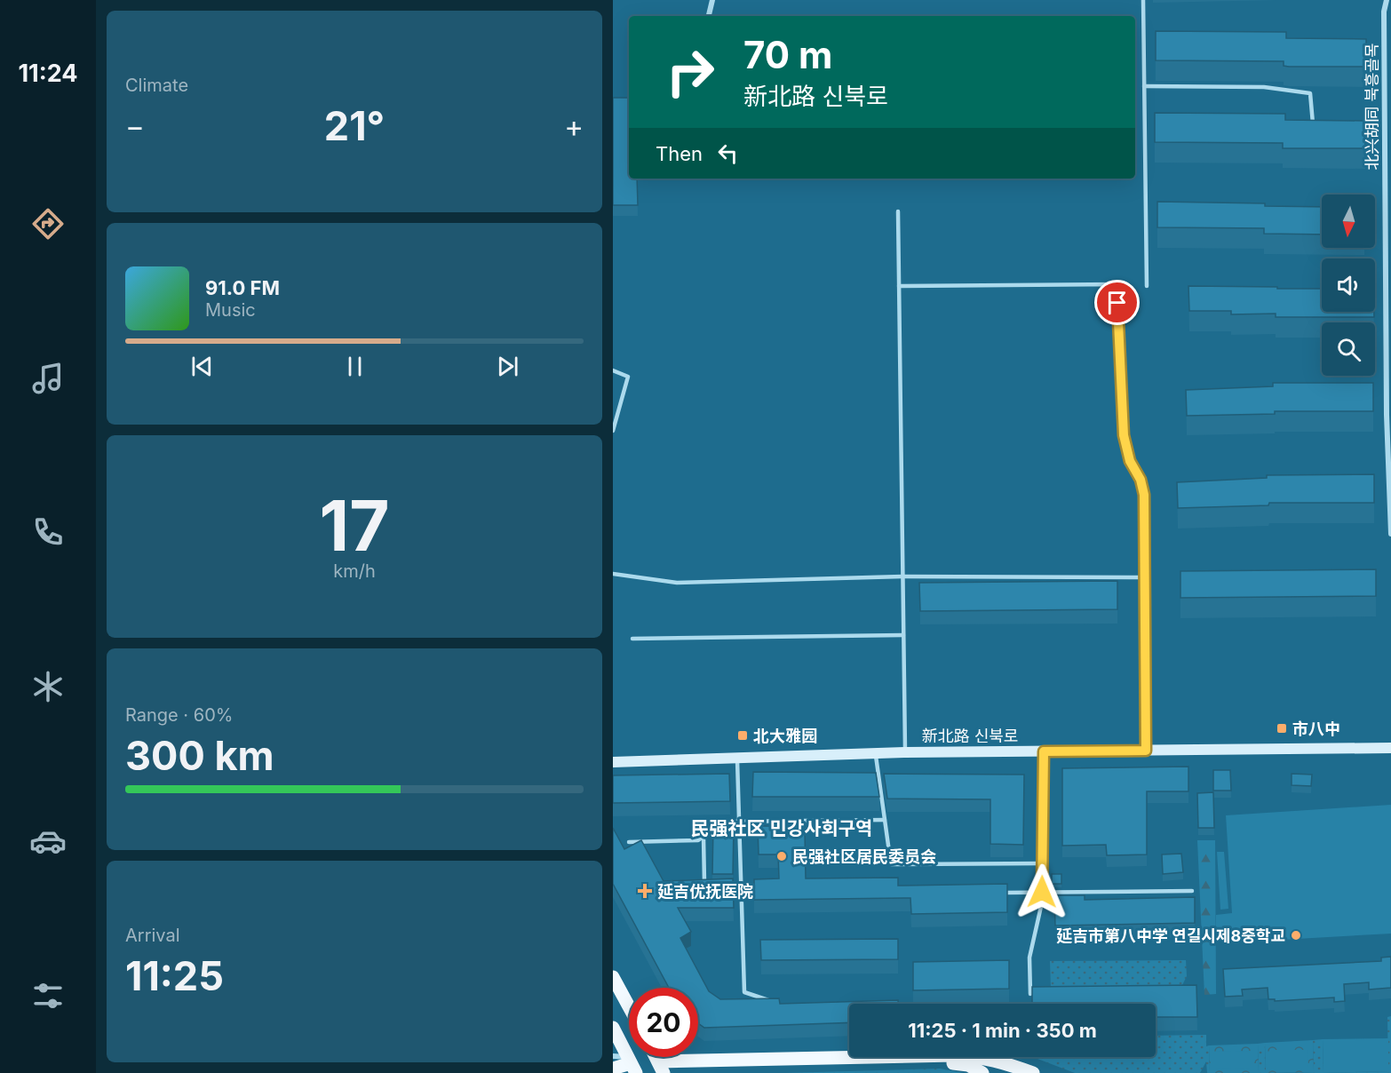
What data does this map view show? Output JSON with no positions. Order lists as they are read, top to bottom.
{
  "streets": {
    "street": ["北兴胡同 북흥골목", "新北路 신북로"]
  },
  "districts": ["民强社区 민강사회구역"],
  "places": {
    "transit": ["市八中", "北大雅园"],
    "other": ["民强社区居民委员会", "延吉市第八中学 연길시제8중학교"],
    "health": ["延吉优抚医院"]
  },
  "north": "bottom",
  "page": {
    "tabs": "11:24",
    "tile": [
      "Climate",
      ["17", "km/h"],
      ["Range · 60%", "300 km"],
      ["Arrival", "11:25"]
    ],
    "turn": ["70 m", "新北路 신북로"],
    "heat": ["−", "21°", "+"],
    "then": "Then",
    "song": ["91.0 FM", "Music"],
    "limit": "20",
    "trip": "11:25 · 1 min · 350 m"
  }
}
